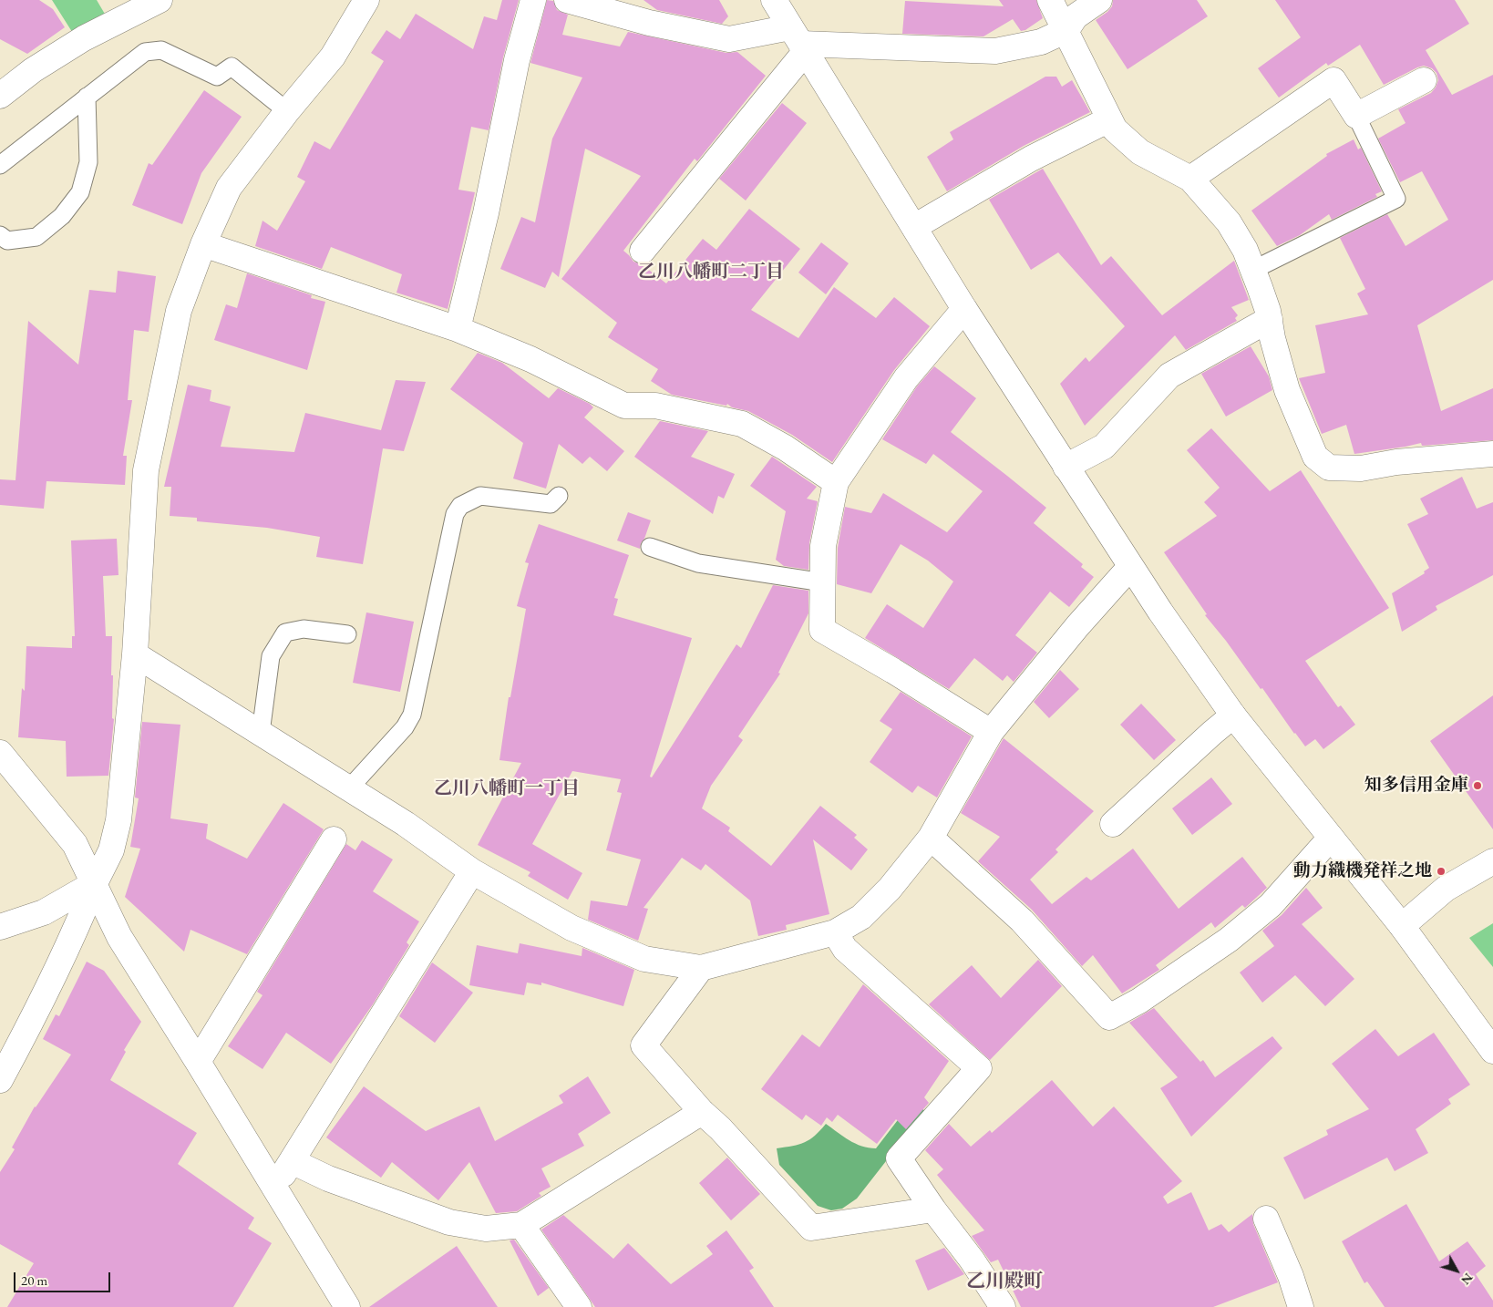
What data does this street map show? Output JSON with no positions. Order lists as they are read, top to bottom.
{
  "districts": ["乙川八幡町二丁目", "乙川八幡町一丁目", "乙川殿町"],
  "places": ["知多信用金庫", "動力織機発祥之地"],
  "scale_bar": "20 m",
  "north": "bottom right"
}
